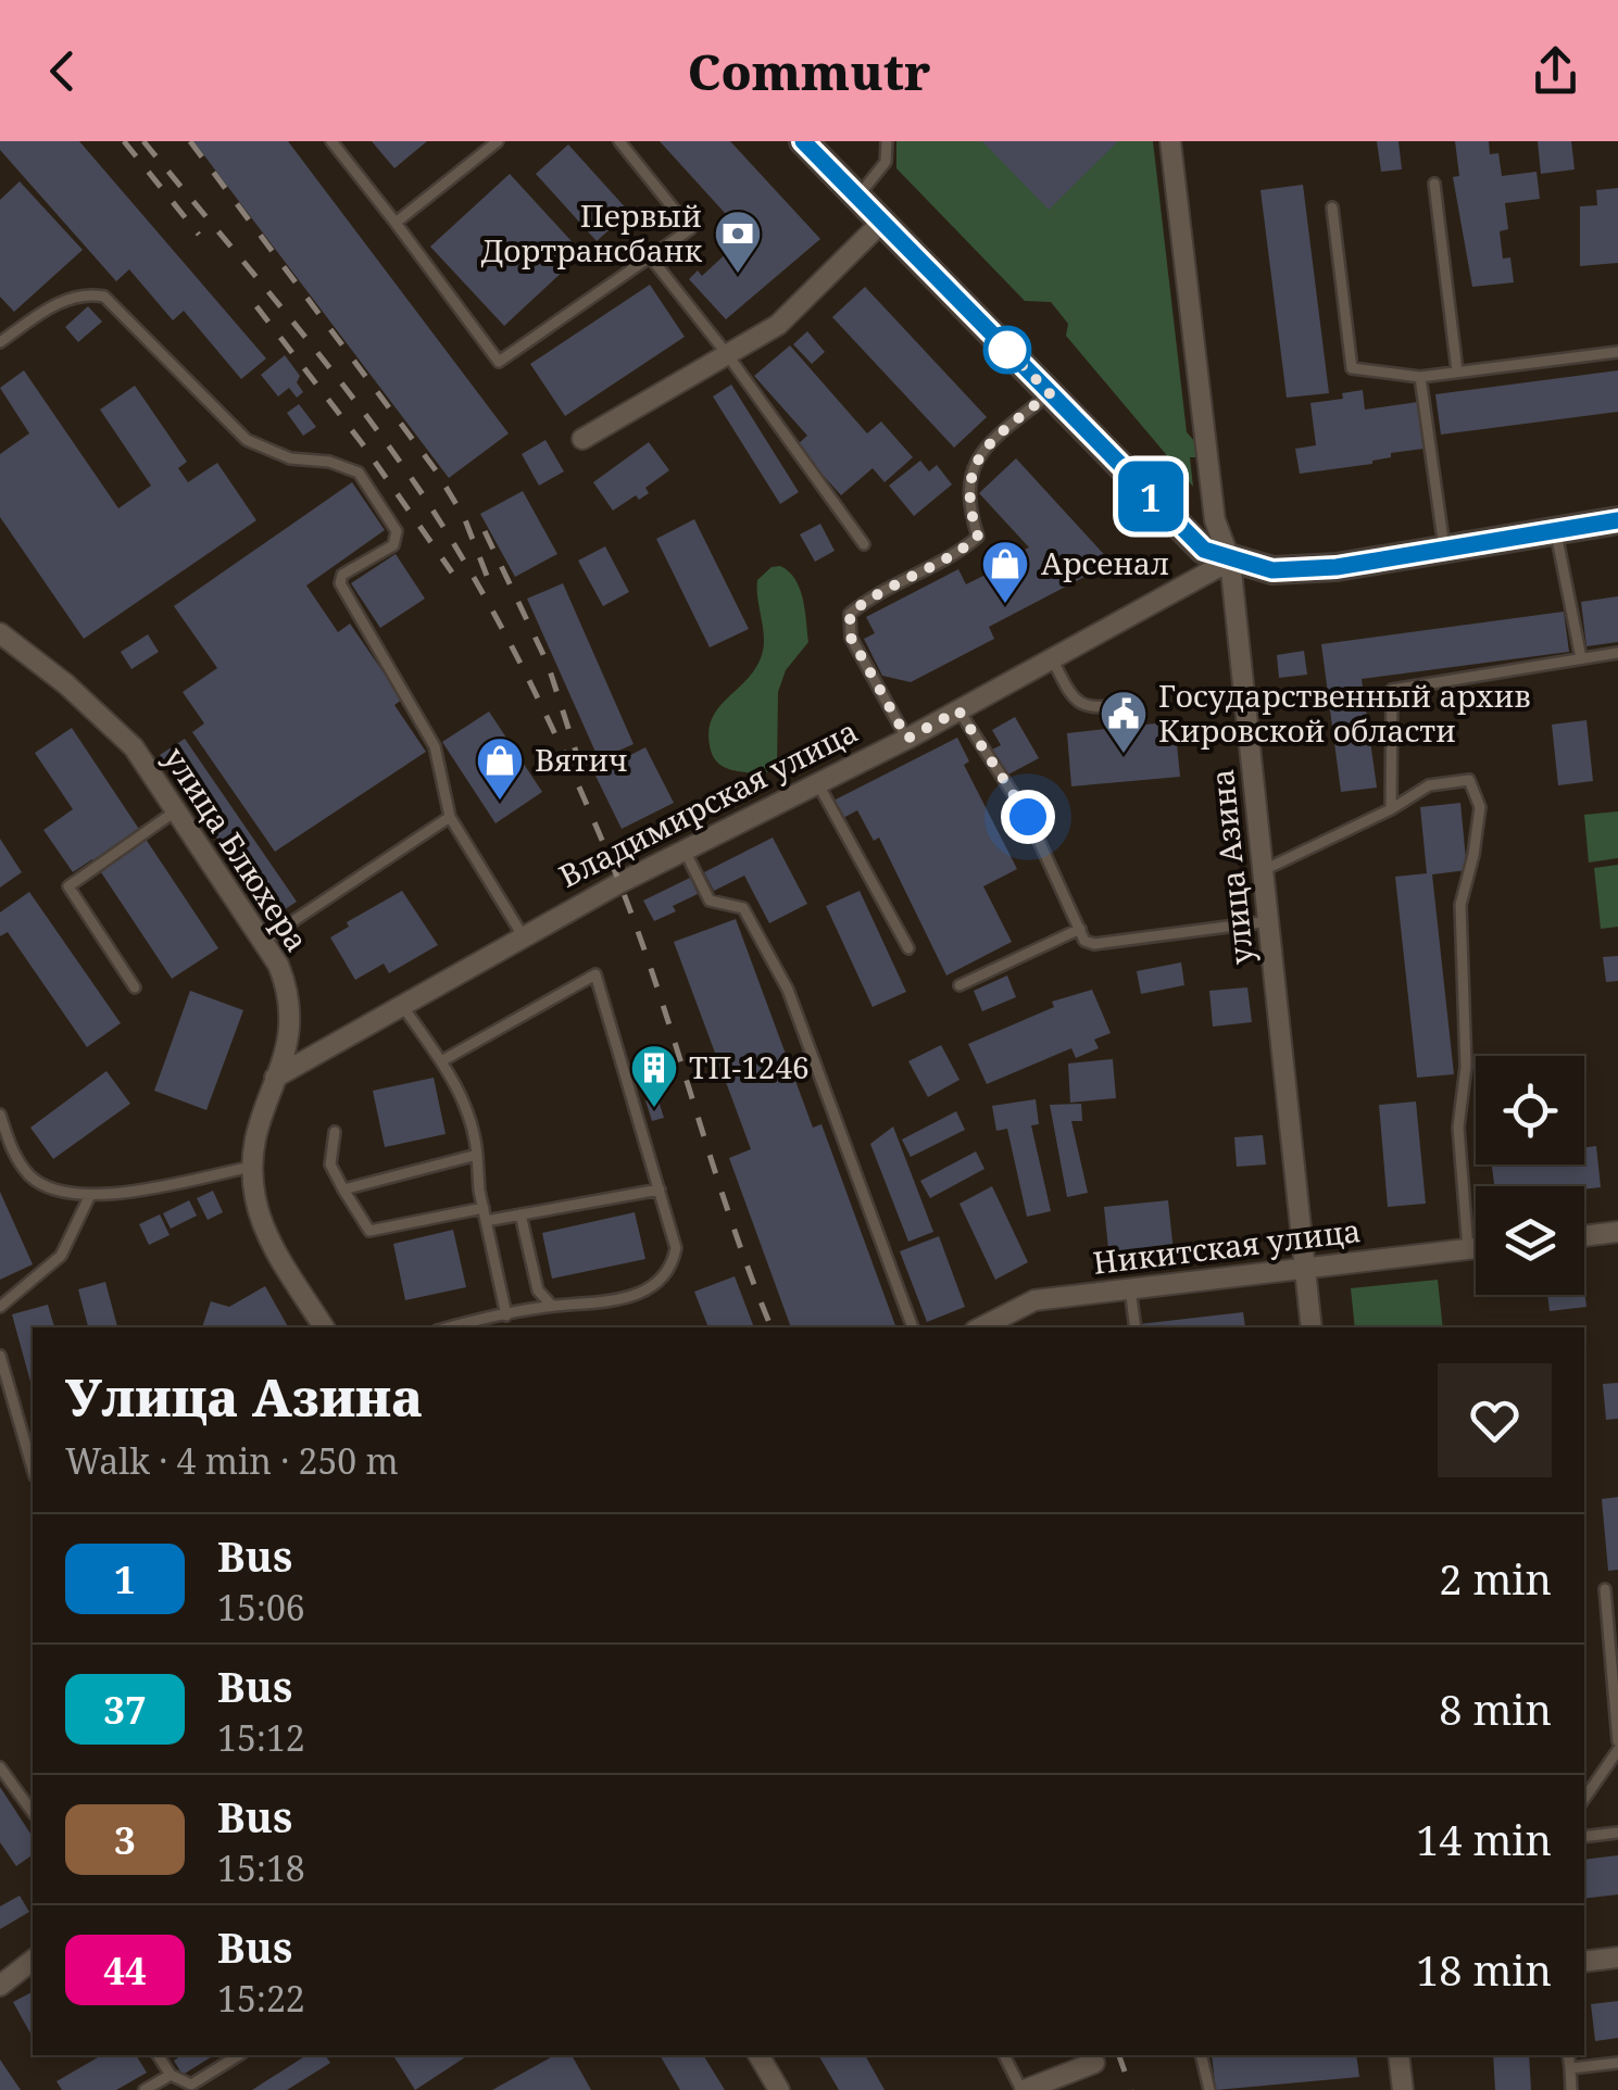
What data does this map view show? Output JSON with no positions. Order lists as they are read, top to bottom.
{
  "streets": {
    "street": [
      "Владимирская улица",
      "улица Блюхера",
      "улица Азина",
      "Никитская улица"
    ]
  },
  "crossings": [
    ["Владимирская улица", "улица Блюхера"],
    ["Владимирская улица", "улица Азина"],
    ["улица Азина", "Никитская улица"]
  ],
  "places": {
    "bank": ["Первый Дортрансбанк"],
    "shop": ["Арсенал", "Вятич"],
    "public building": ["Государственный архив Кировской области"],
    "building": ["ТП-1246"]
  },
  "lines": ["bus line 1"],
  "page": {
    "header": "Commutr",
    "on_map": "1",
    "heading": ["Улица Азина", "Walk · 4 min · 250 m"],
    "list": [
      {
        "mark": "1",
        "name": "Bus",
        "note": "15:06",
        "value": "2 min"
      },
      {
        "mark": "37",
        "name": "Bus",
        "note": "15:12",
        "value": "8 min"
      },
      {
        "mark": "3",
        "name": "Bus",
        "note": "15:18",
        "value": "14 min"
      },
      {
        "mark": "44",
        "name": "Bus",
        "note": "15:22",
        "value": "18 min"
      }
    ]
  }
}
